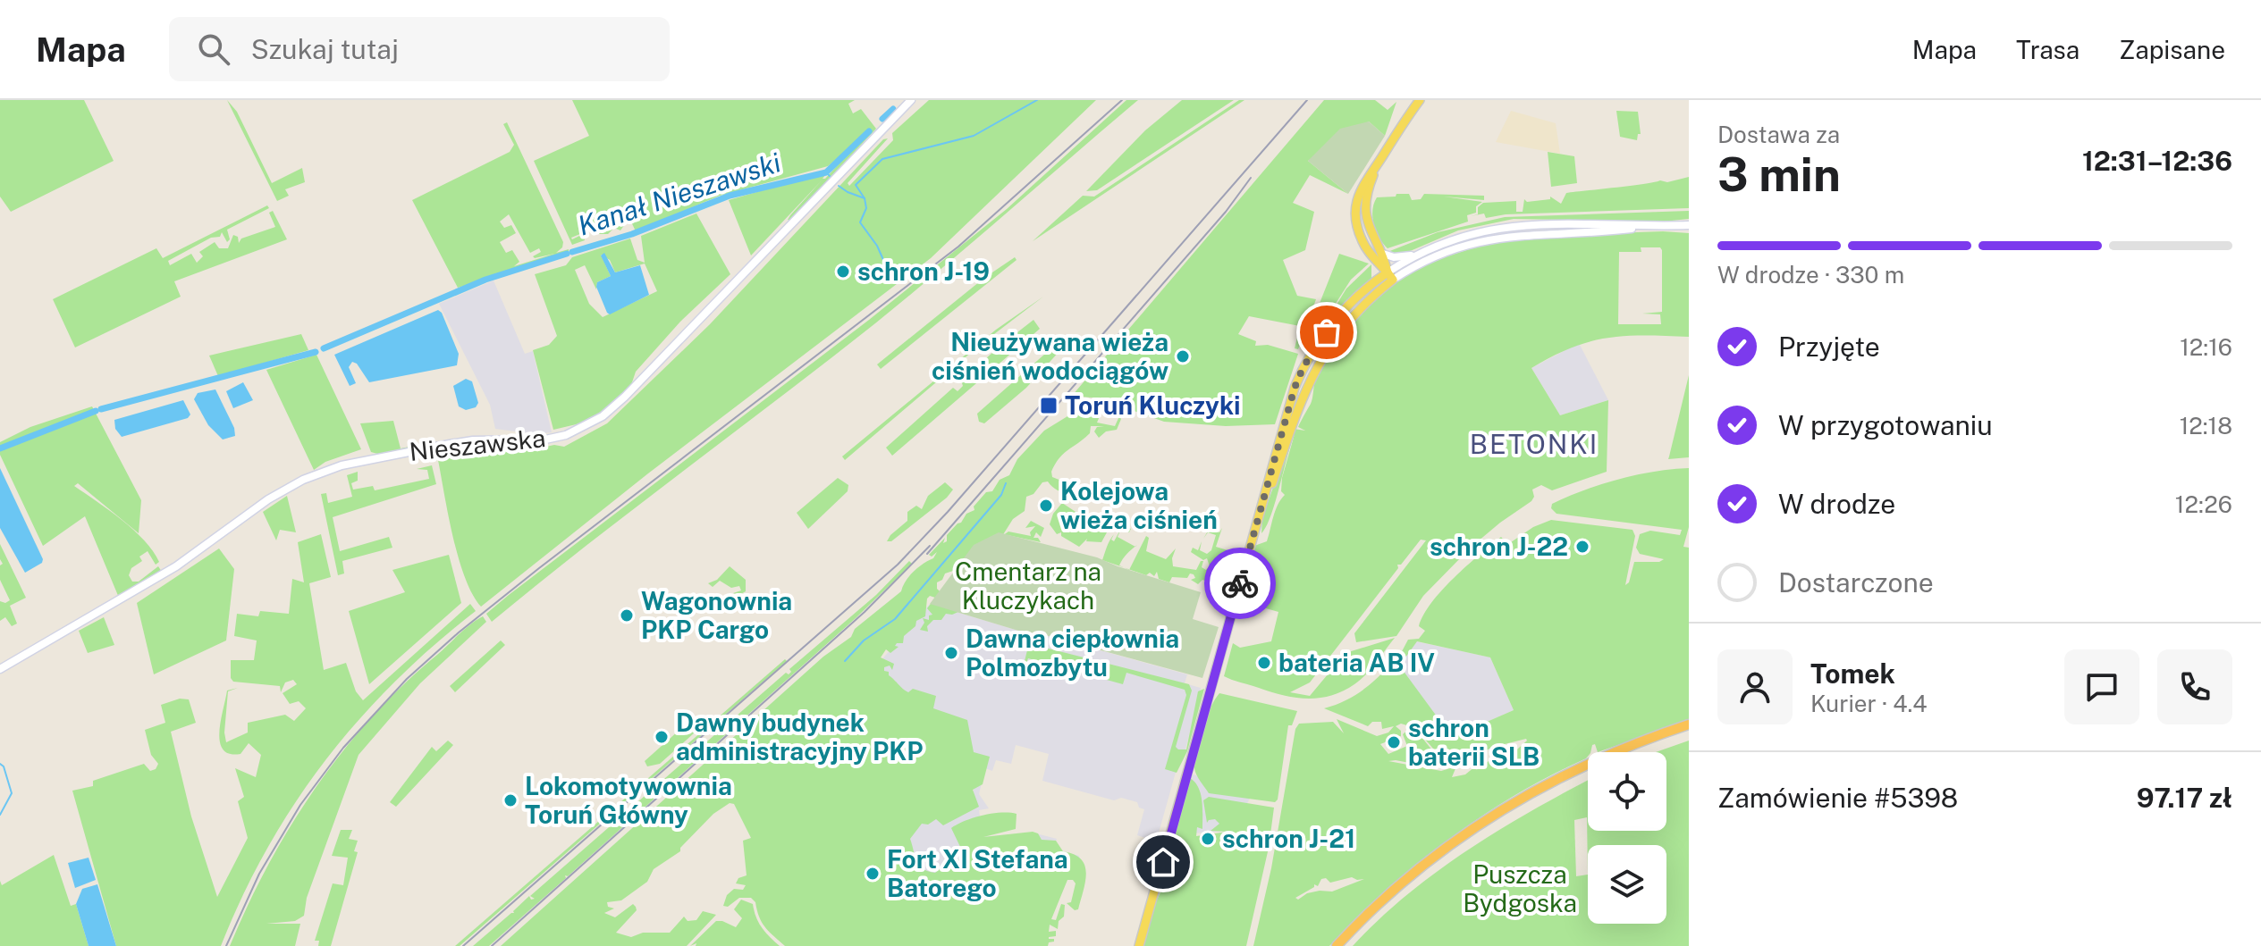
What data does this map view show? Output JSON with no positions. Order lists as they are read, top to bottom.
{
  "streets": {
    "main road": ["Nieszawska"]
  },
  "districts": ["BETONKI"],
  "water": ["Kanał Nieszawski"],
  "parks": ["Cmentarz na Kluczykach", "Puszcza Bydgoska"],
  "places": {
    "other": [
      "schron J-19",
      "Nieużywana wieża ciśnień wodociągów",
      "Kolejowa wieża ciśnień",
      "schron J-22",
      "Wagonownia PKP Cargo",
      "Dawna ciepłownia Polmozbytu",
      "bateria AB IV",
      "Dawny budynek administracyjny PKP",
      "schron baterii SLB",
      "Lokomotywownia Toruń Główny",
      "schron J-21",
      "Fort XI Stefana Batorego"
    ],
    "transit": ["Toruń Kluczyki"]
  },
  "page": {
    "header": "Mapa",
    "search": "Szukaj tutaj",
    "nav": ["Mapa", "Trasa", "Zapisane"],
    "heading": ["3 min", "Dostawa za", "12:31–12:36"],
    "panel": [
      "Tomek",
      "Kurier · 4.4",
      "Zamówienie #5398",
      "97.17 zł"
    ],
    "bar": "W drodze · 330 m",
    "list": [
      ["Przyjęte", "12:16"],
      ["W przygotowaniu", "12:18"],
      ["W drodze", "12:26"],
      "Dostarczone"
    ]
  }
}
